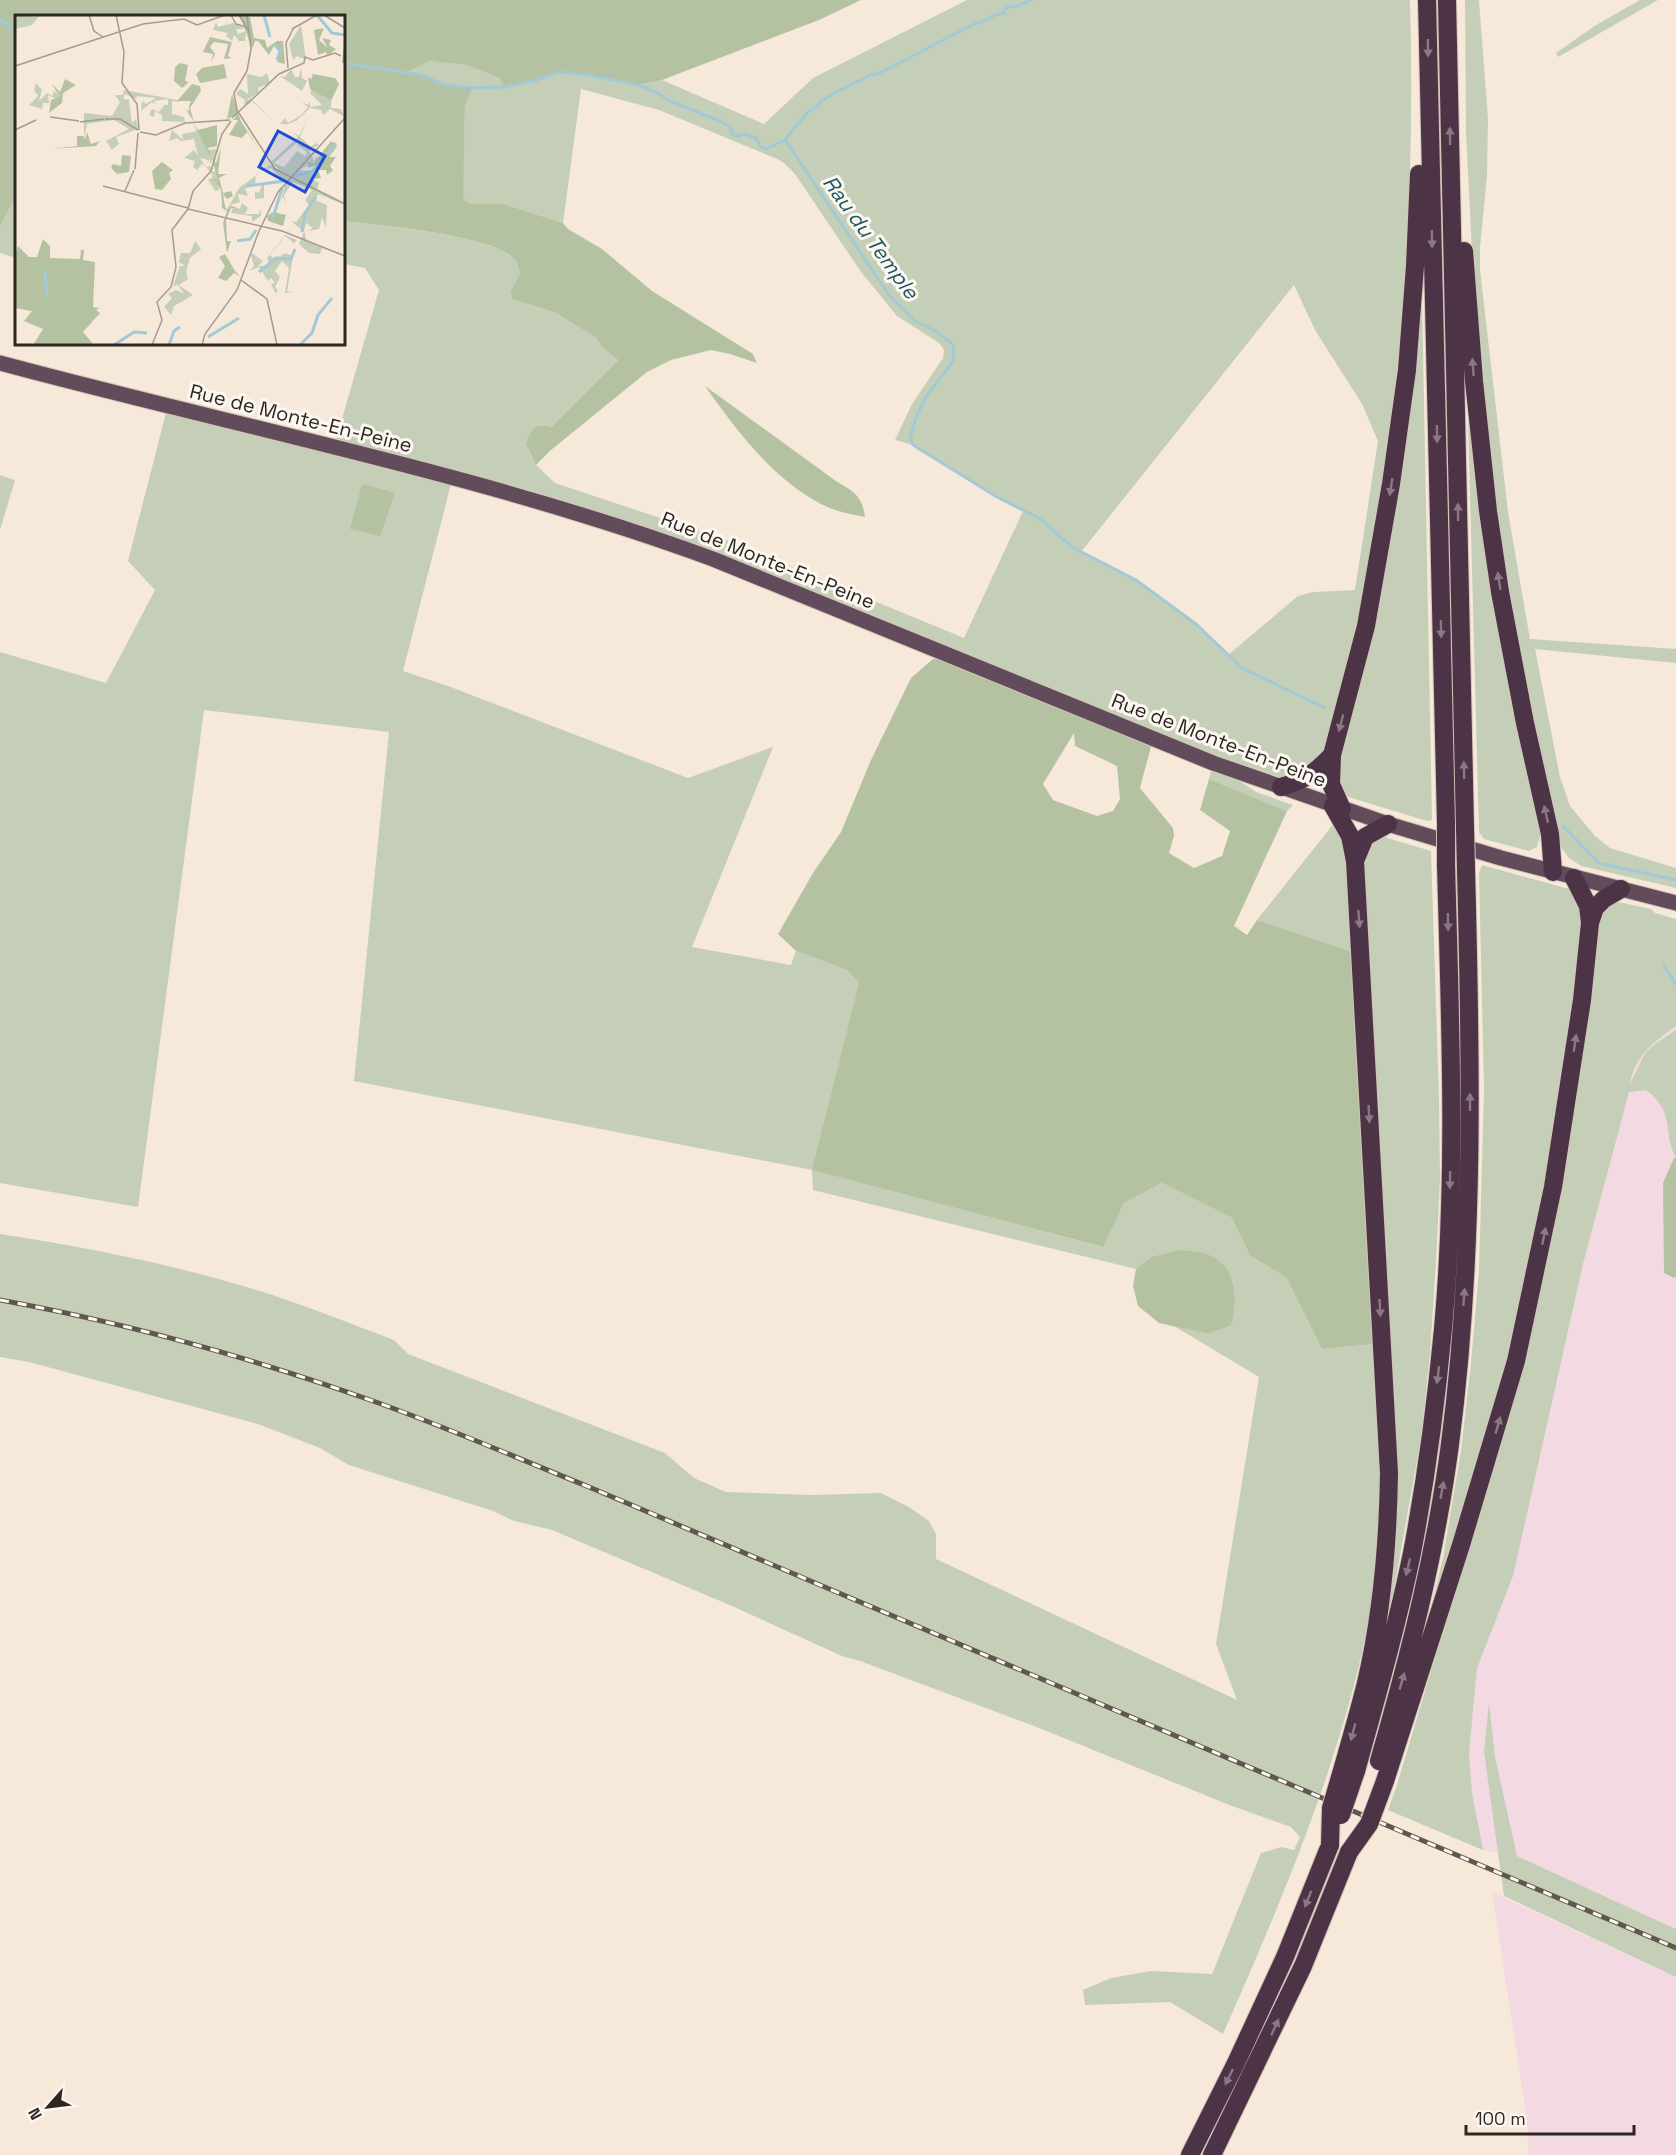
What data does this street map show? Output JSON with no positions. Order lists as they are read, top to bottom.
{
  "streets": {
    "main road": ["Rue de Monte-En-Peine"]
  },
  "water": ["Rau du Temple"],
  "scale_bar": "100 m",
  "north": "bottom left"
}
